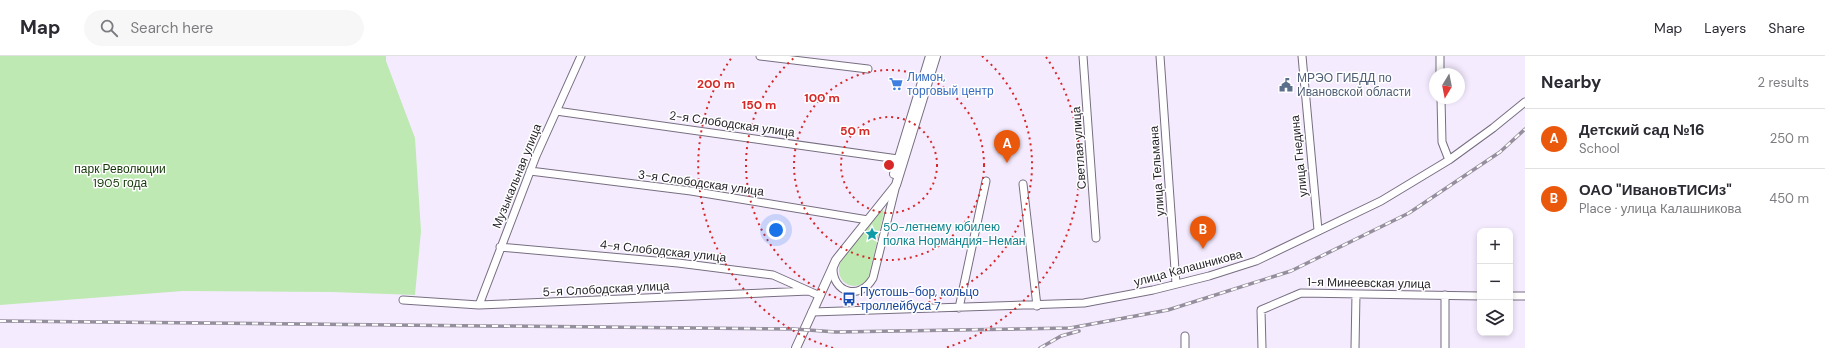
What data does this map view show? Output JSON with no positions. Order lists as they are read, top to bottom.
{
  "streets": {
    "street": [
      "2-я Слободская улица",
      "Светлая улица",
      "улица Гнедина",
      "улица Тельмана",
      "Музыкальная улица",
      "3-я Слободская улица",
      "4-я Слободская улица",
      "улица Калашникова",
      "1-я Минеевская улица",
      "5-я Слободская улица"
    ]
  },
  "crossings": [
    ["2-я Слободская улица", "Музыкальная улица"],
    ["улица Гнедина", "улица Калашникова"],
    ["улица Тельмана", "улица Калашникова"],
    ["Музыкальная улица", "3-я Слободская улица"],
    ["Музыкальная улица", "4-я Слободская улица"],
    ["Музыкальная улица", "5-я Слободская улица"],
    ["4-я Слободская улица", "5-я Слободская улица"]
  ],
  "parks": ["парк Революции 1905 года"],
  "places": {
    "supermarket": ["Лимон, торговый центр"],
    "public building": ["МРЭО ГИБДД по Ивановской области"],
    "place": ["50-летнему юбилею полка Нормандия-Неман"],
    "bus stop": ["Пустошь-бор, кольцо троллейбуса 7"]
  },
  "north": "bottom",
  "page": {
    "header": "Map",
    "search": "Search here",
    "nav": ["Map", "Layers", "Share"],
    "heading": ["Nearby", "2 results"],
    "list": [
      {
        "mark": "A",
        "name": "Детский сад №16",
        "note": "School",
        "value": "250 m"
      },
      {
        "mark": "B",
        "name": "ОАО \"ИвановТИСИз\"",
        "note": "Place · улица Калашникова",
        "value": "450 m"
      }
    ],
    "pins": ["A", "B"],
    "map_buttons": ["+", "−"]
  },
  "rings": [
    "200 m",
    "100 m",
    "150 m",
    "50 m"
  ]
}
